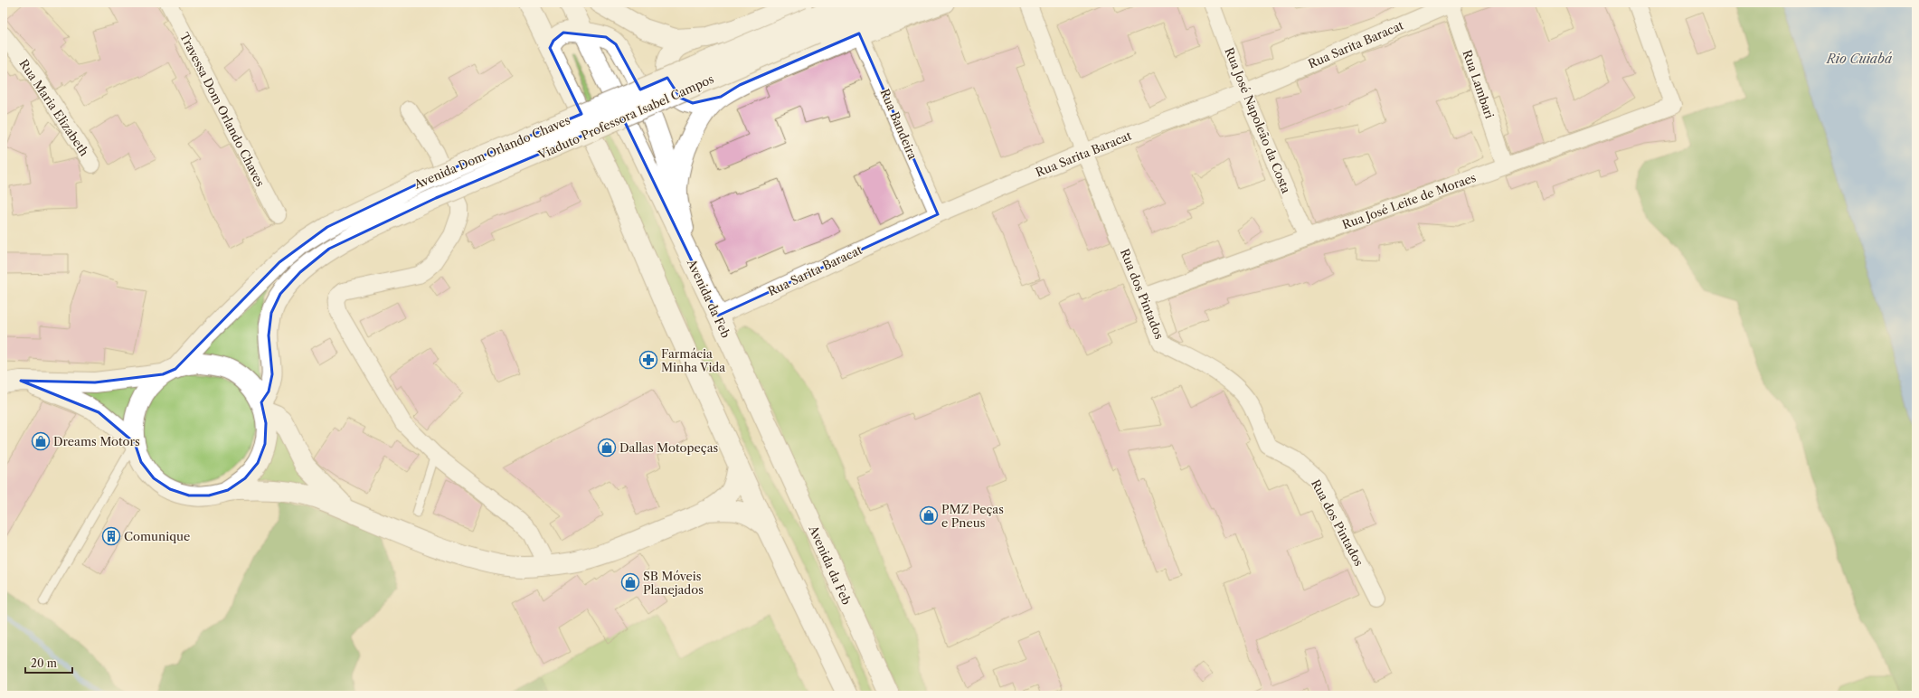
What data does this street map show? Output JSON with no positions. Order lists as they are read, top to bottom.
{
  "streets": {
    "main road": ["Viaduto Professora Isabel Campos", "Avenida Dom Orlando Chaves", "Avenida da Feb"],
    "street": [
      "Rua Sarita Baracat",
      "Rua Lambari",
      "Rua Maria Elizabeth",
      "Travessa Dom Orlando Chaves",
      "Rua José Napoleão da Costa",
      "Rua Bandeira",
      "Rua José Leite de Moraes",
      "Rua dos Pintados"
    ]
  },
  "crossings": [
    ["Rua Sarita Baracat", "Rua Lambari"],
    ["Rua Sarita Baracat", "Rua José Napoleão da Costa"],
    ["Rua Sarita Baracat", "Rua Bandeira"],
    ["Rua Sarita Baracat", "Rua dos Pintados"],
    ["Rua Sarita Baracat", "Avenida da Feb"],
    ["Rua Lambari", "Rua José Leite de Moraes"],
    ["Viaduto Professora Isabel Campos", "Avenida Dom Orlando Chaves"],
    ["Rua José Napoleão da Costa", "Rua José Leite de Moraes"],
    ["Rua José Leite de Moraes", "Rua dos Pintados"]
  ],
  "water": ["Rio Cuiabá"],
  "places": {
    "pharmacy": ["Farmácia Minha Vida"],
    "shop": [
      "Dreams Motors",
      "Dallas Motopeças",
      "PMZ Peças e Pneus",
      "SB Móveis Planejados"
    ],
    "building": ["Comunique"]
  },
  "scale_bar": "20 m"
}
